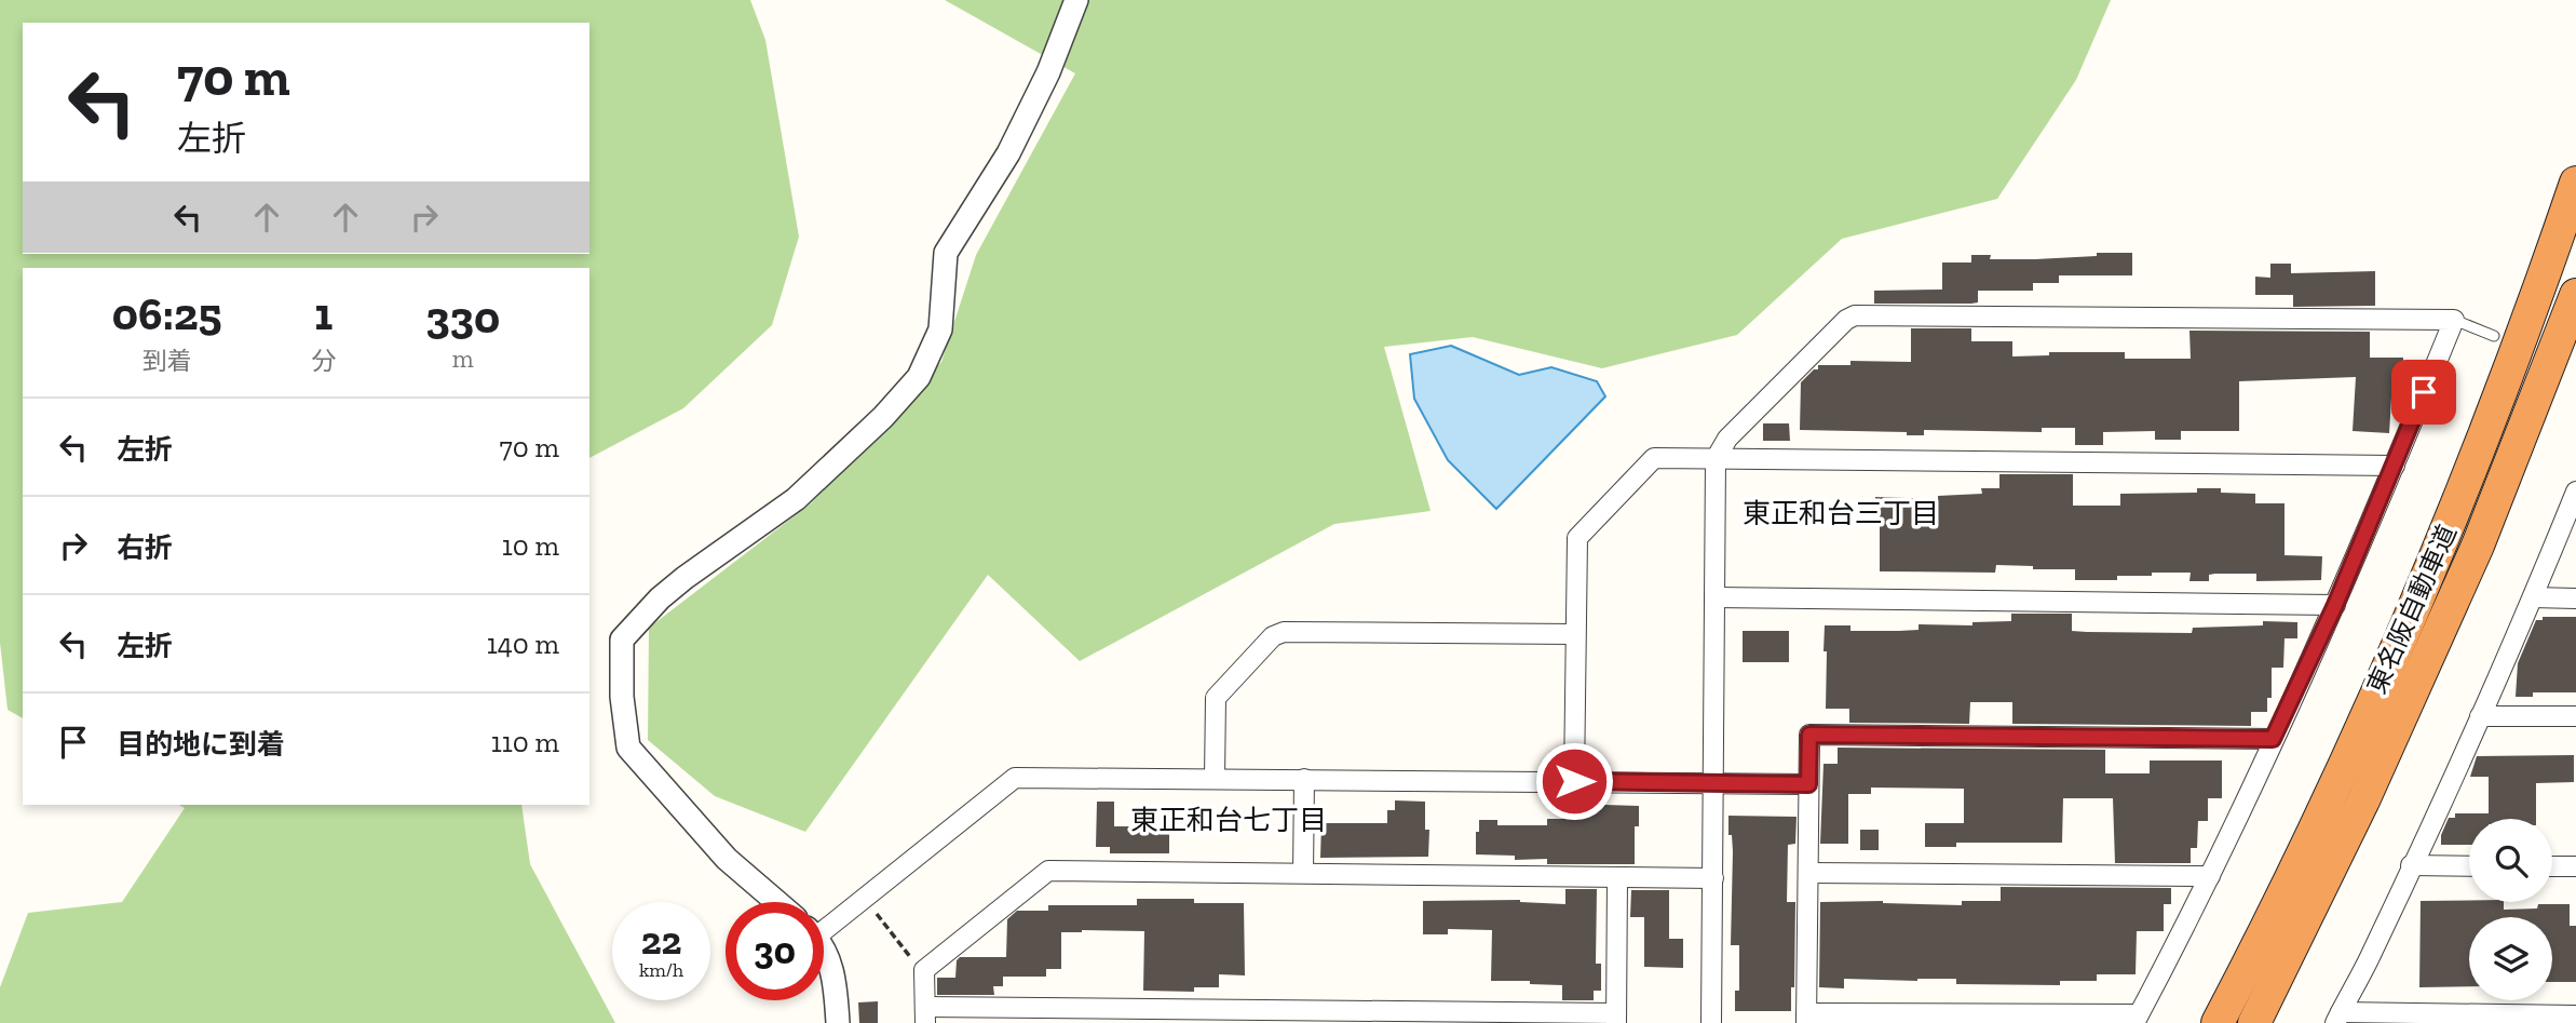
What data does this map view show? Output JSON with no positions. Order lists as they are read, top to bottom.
{
  "streets": {
    "highway": ["東名阪自動車道"]
  },
  "districts": ["東正和台三丁目", "東正和台七丁目"],
  "page": {
    "turn": ["70 m", "左折"],
    "eta": [
      "06:25",
      "到着",
      "1",
      "分",
      "330",
      "m"
    ],
    "list": [
      {
        "name": "左折",
        "value": "70 m"
      },
      {
        "name": "右折",
        "value": "10 m"
      },
      {
        "name": "左折",
        "value": "140 m"
      },
      {
        "name": "目的地に到着",
        "value": "110 m"
      }
    ],
    "speed": "22 km/h",
    "limit": "30"
  }
}
